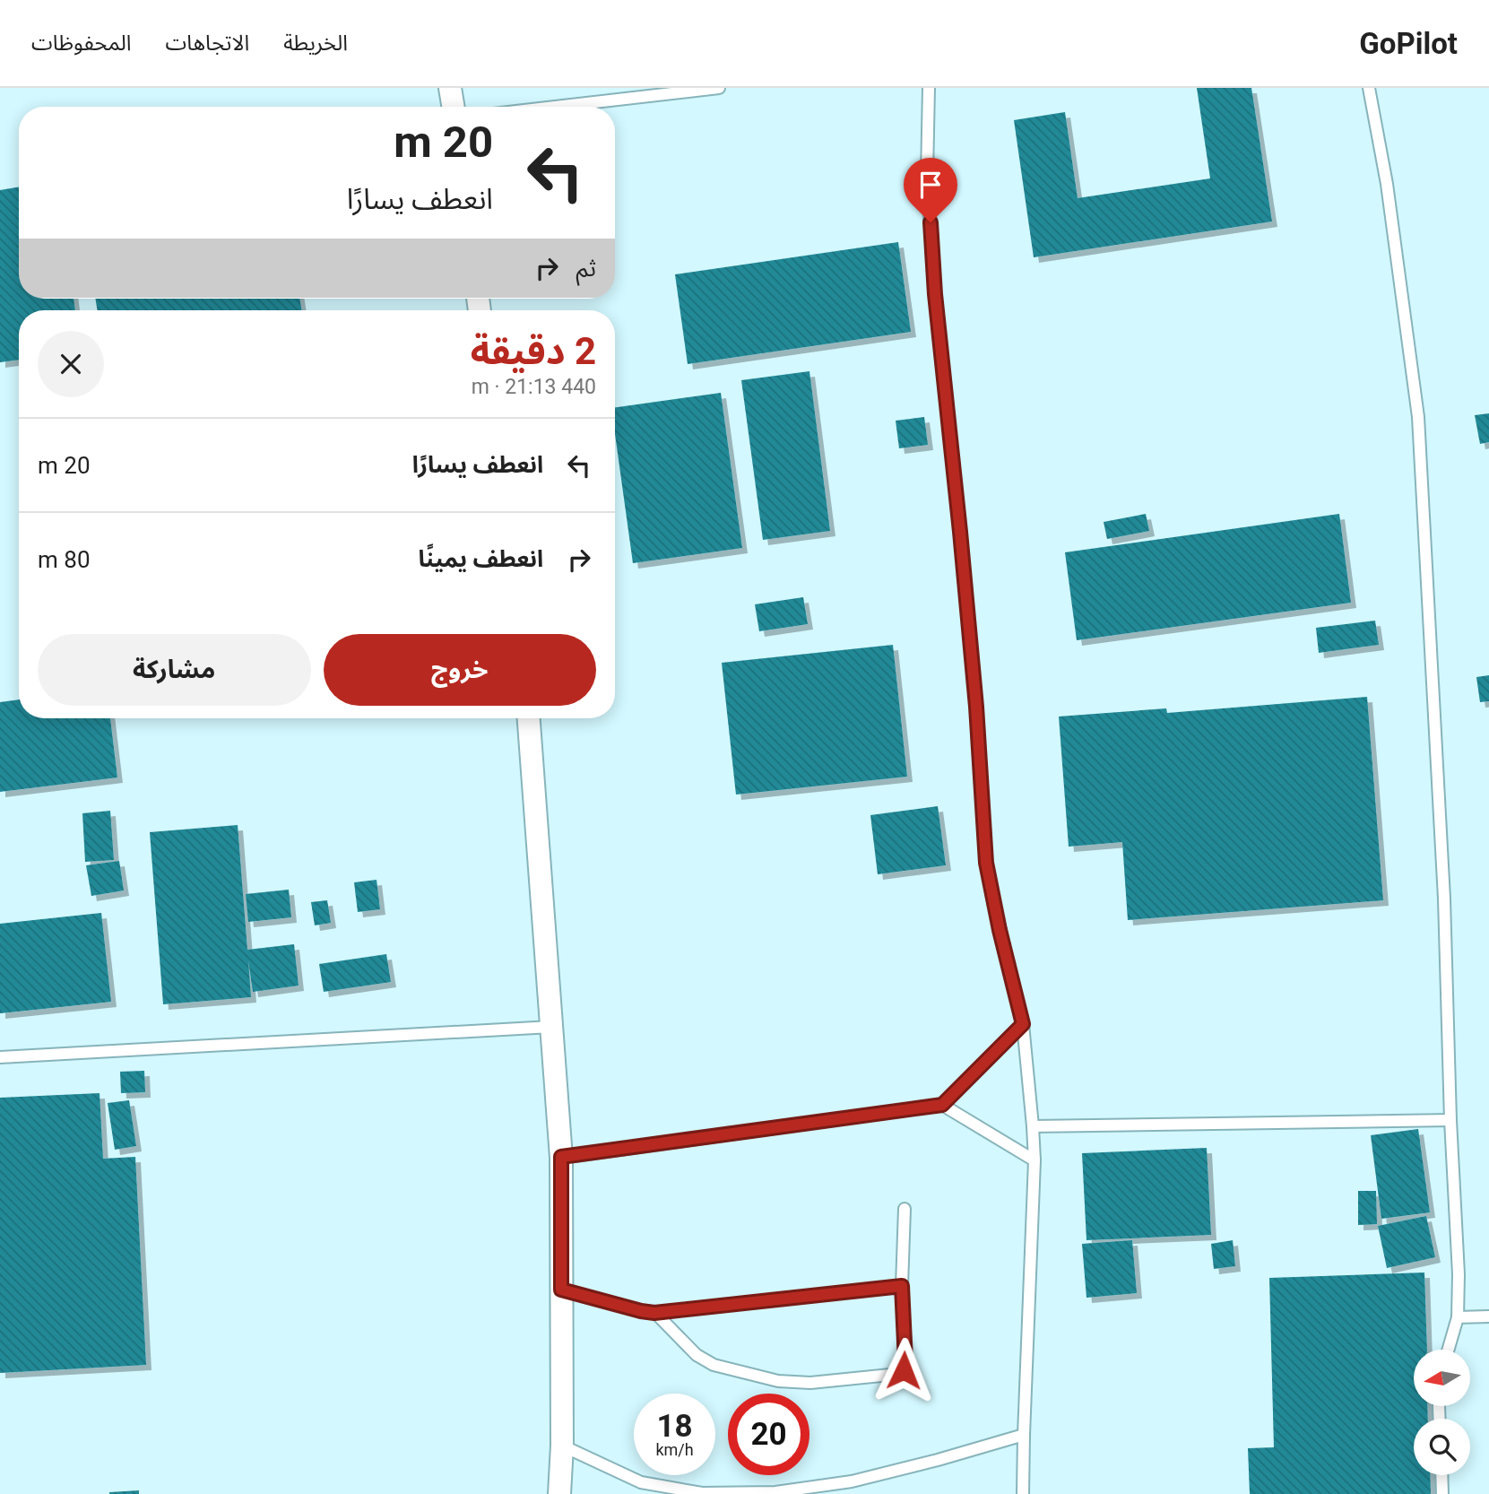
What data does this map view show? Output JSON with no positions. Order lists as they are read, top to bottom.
{
  "north": "left",
  "page": {
    "header": "GoPilot",
    "nav": ["الخريطة", "الاتجاهات", "المحفوظات"],
    "turn": ["20 m", "انعطف يسارًا"],
    "then": "ثم",
    "heading": ["2 دقيقة", "440 m · 21:13"],
    "list": [
      {
        "name": "انعطف يسارًا",
        "value": "20 m"
      },
      {
        "name": "انعطف يمينًا",
        "value": "80 m"
      }
    ],
    "buttons": ["خروج", "مشاركة"],
    "speed": "18 km/h",
    "limit": "20"
  }
}
